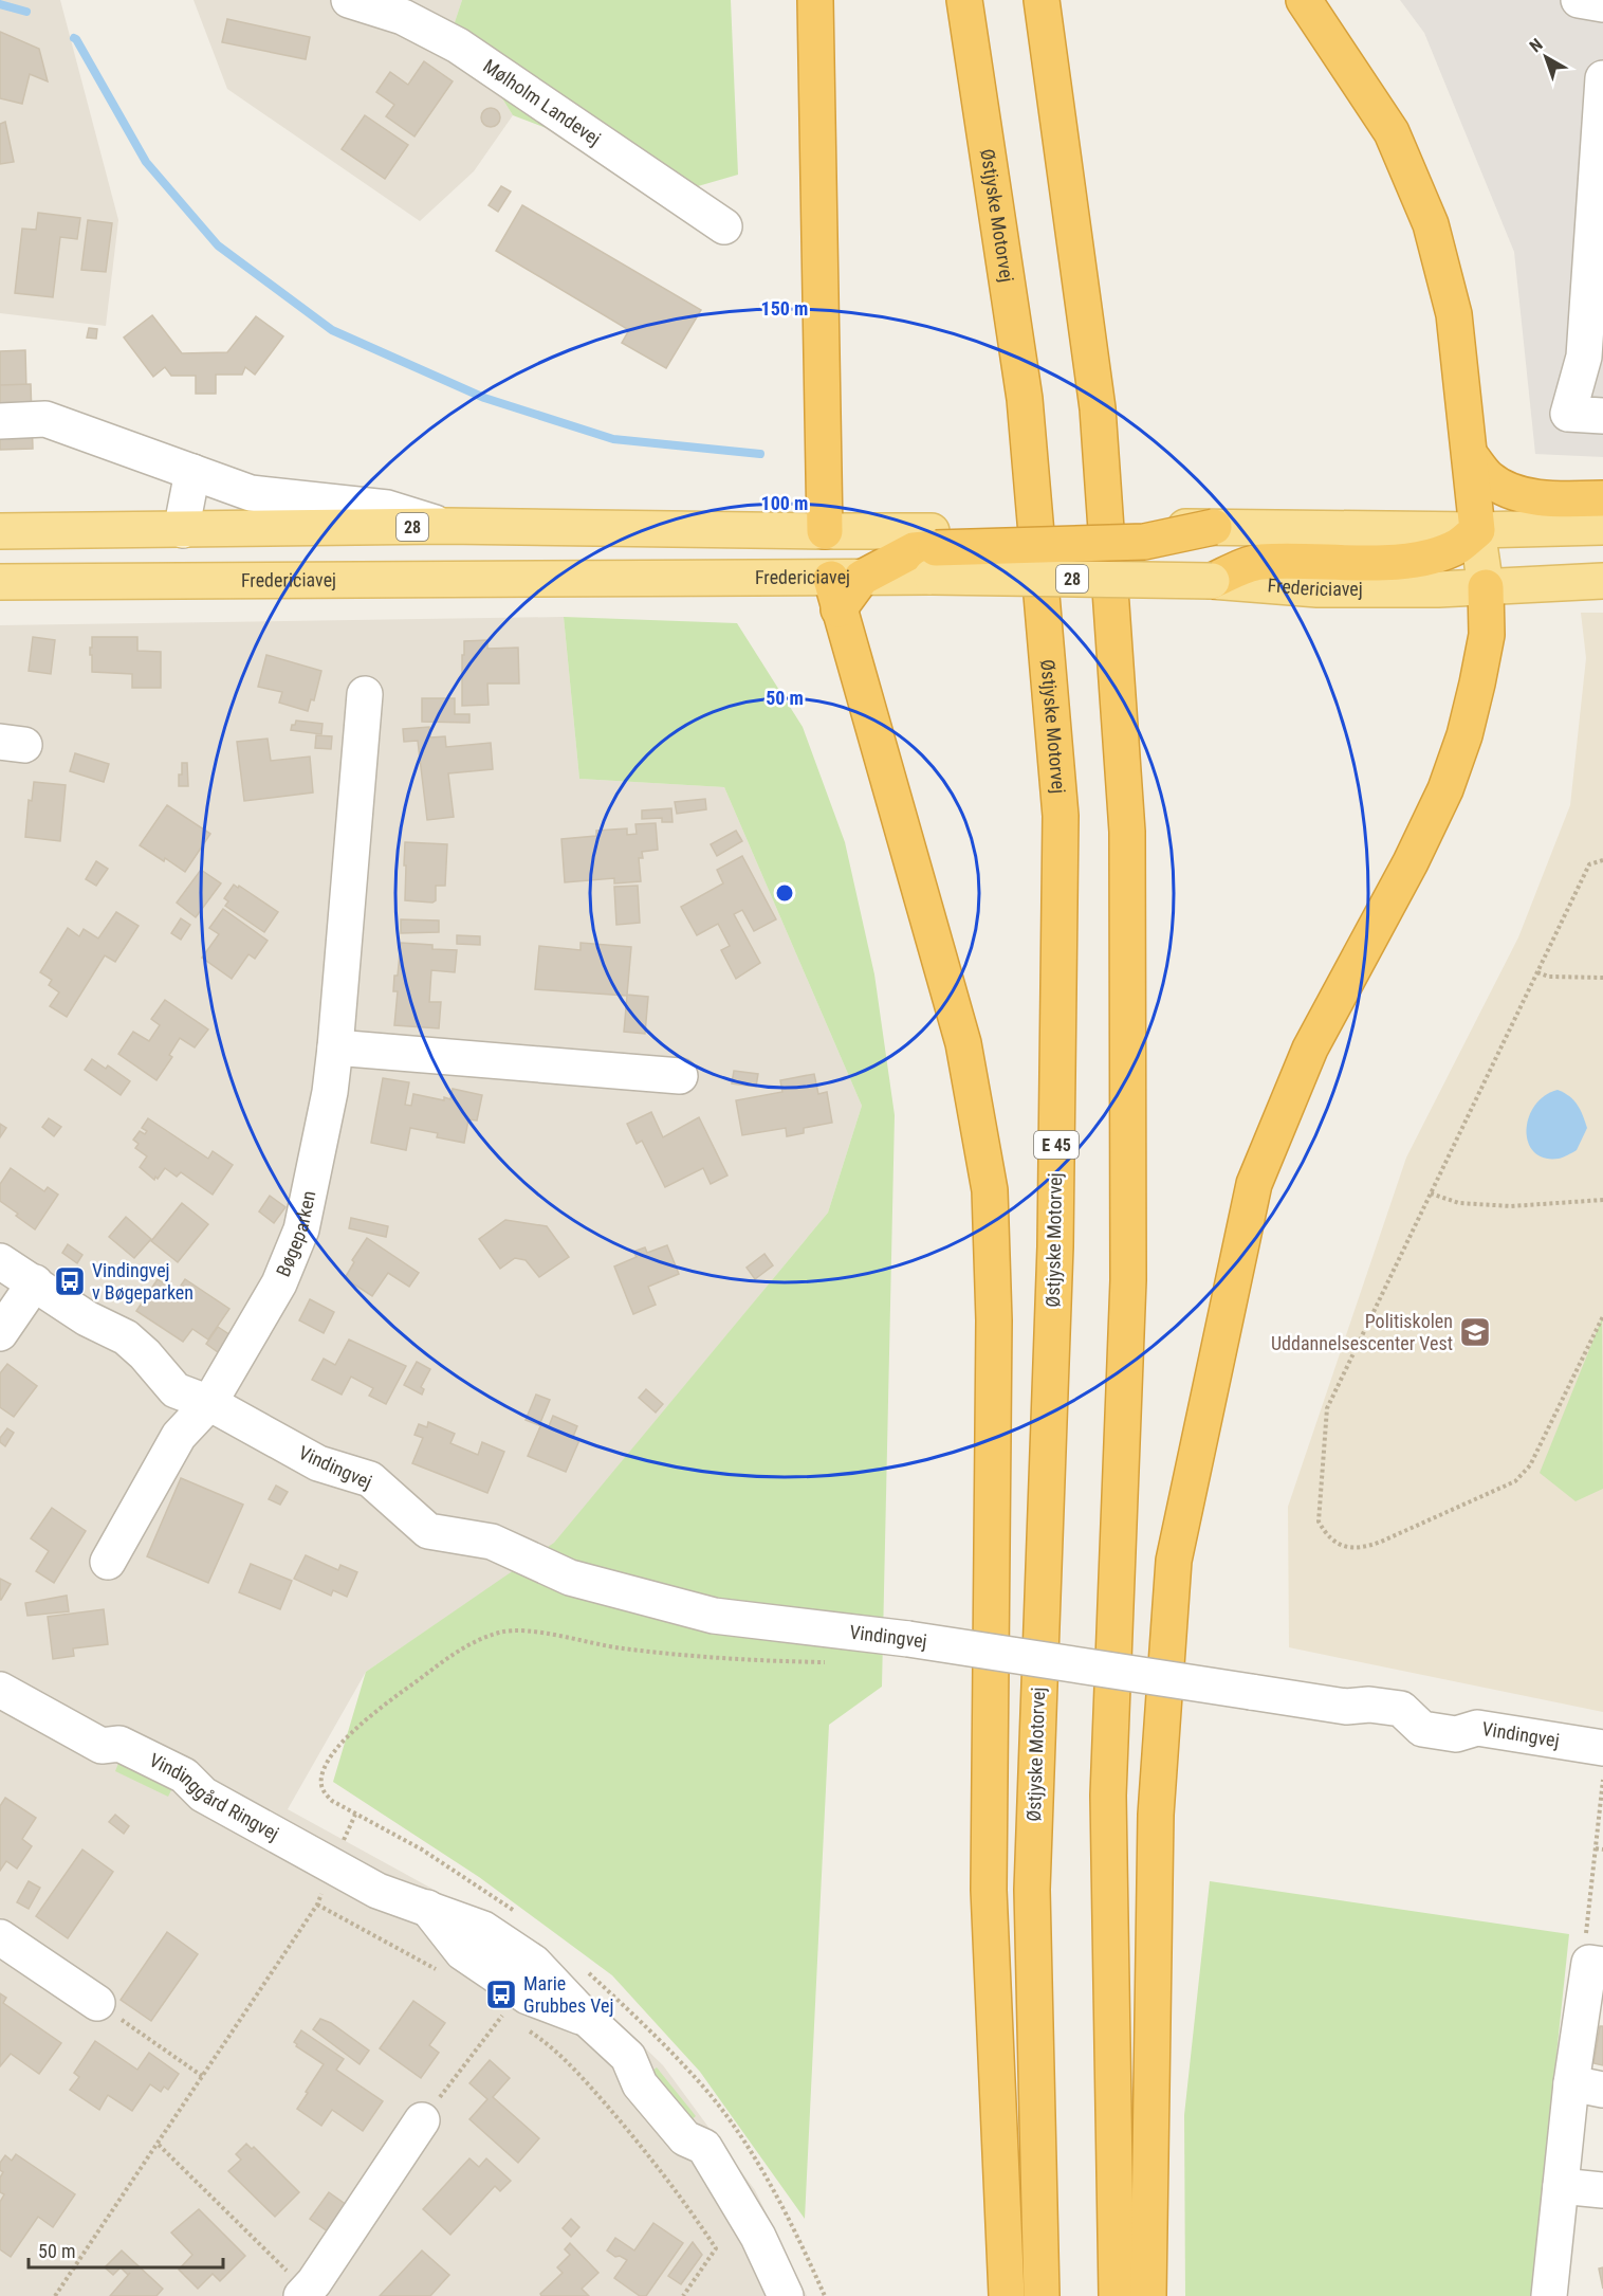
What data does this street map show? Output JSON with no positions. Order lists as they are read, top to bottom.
{
  "streets": {
    "highway": ["Østjyske Motorvej", "E 45"],
    "main road": ["28", "Fredericiavej"],
    "street": [
      "Mølholm Landevej",
      "Bøgeparken",
      "Vindingvej",
      "Vindinggård Ringvej"
    ]
  },
  "crossings": [
    ["Bøgeparken", "Vindingvej"]
  ],
  "places": {
    "bus stop": ["Vindingvej v Bøgeparken", "Marie Grubbes Vej"],
    "school or university": ["Politiskolen Uddannelsescenter Vest"]
  },
  "scale_bar": "50 m",
  "north": "top left",
  "rings": ["150 m", "100 m", "50 m"]
}
